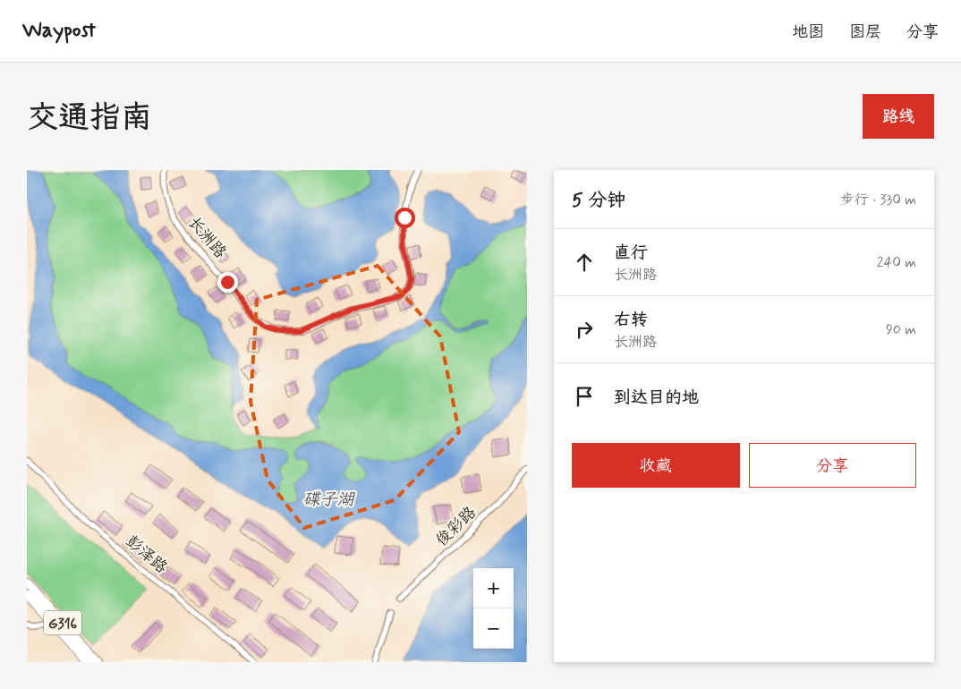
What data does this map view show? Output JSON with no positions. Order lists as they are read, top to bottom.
{
  "streets": {
    "highway": ["G316"],
    "street": ["长洲路", "俊彩路", "彭泽路"]
  },
  "water": ["碟子湖"],
  "page": {
    "header": "Waypost",
    "nav": ["地图", "图层", "分享"],
    "buttons": [
      "路线",
      ["收藏", "分享"]
    ],
    "title": "交通指南",
    "heading": ["5 分钟", "步行 · 330 m"],
    "list": [
      ["直行", "长洲路", "240 m"],
      ["右转", "长洲路", "90 m"],
      "到达目的地"
    ],
    "map_buttons": ["+", "−"]
  }
}
